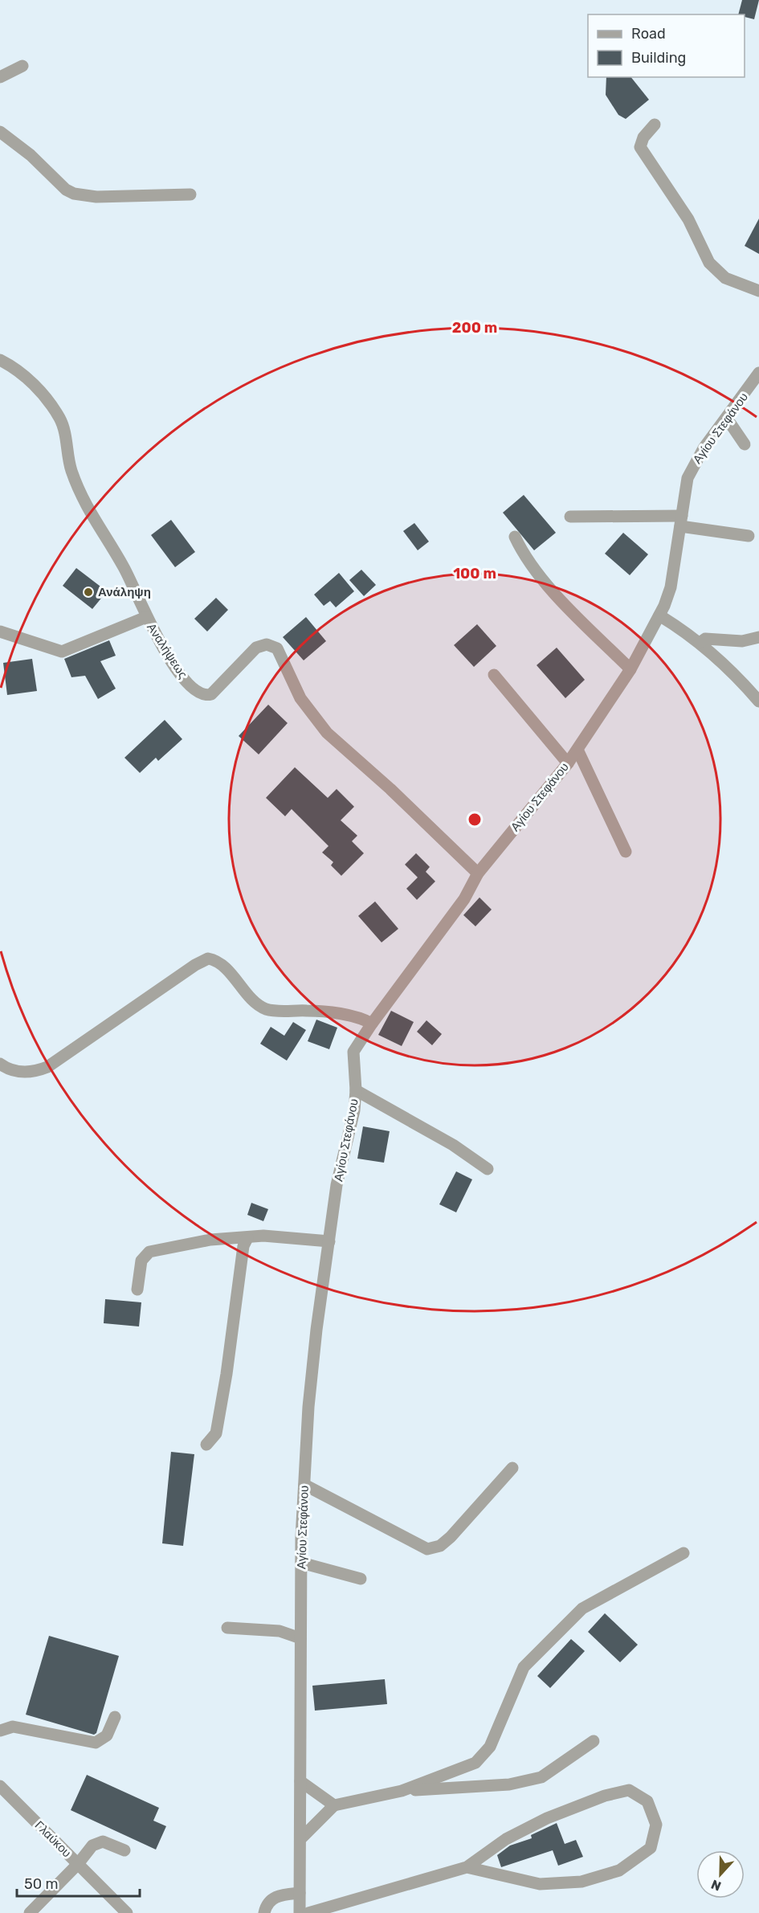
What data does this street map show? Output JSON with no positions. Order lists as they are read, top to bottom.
{
  "streets": {
    "street": ["Αγίου Στεφάνου", "Αναλήψεως", "Γλαύκου"]
  },
  "crossings": [
    ["Αγίου Στεφάνου", "Αναλήψεως"]
  ],
  "places": ["Ανάληψη"],
  "legend": ["Road", "Building"],
  "scale_bar": "50 m",
  "north": "bottom",
  "rings": ["200 m", "100 m"]
}
